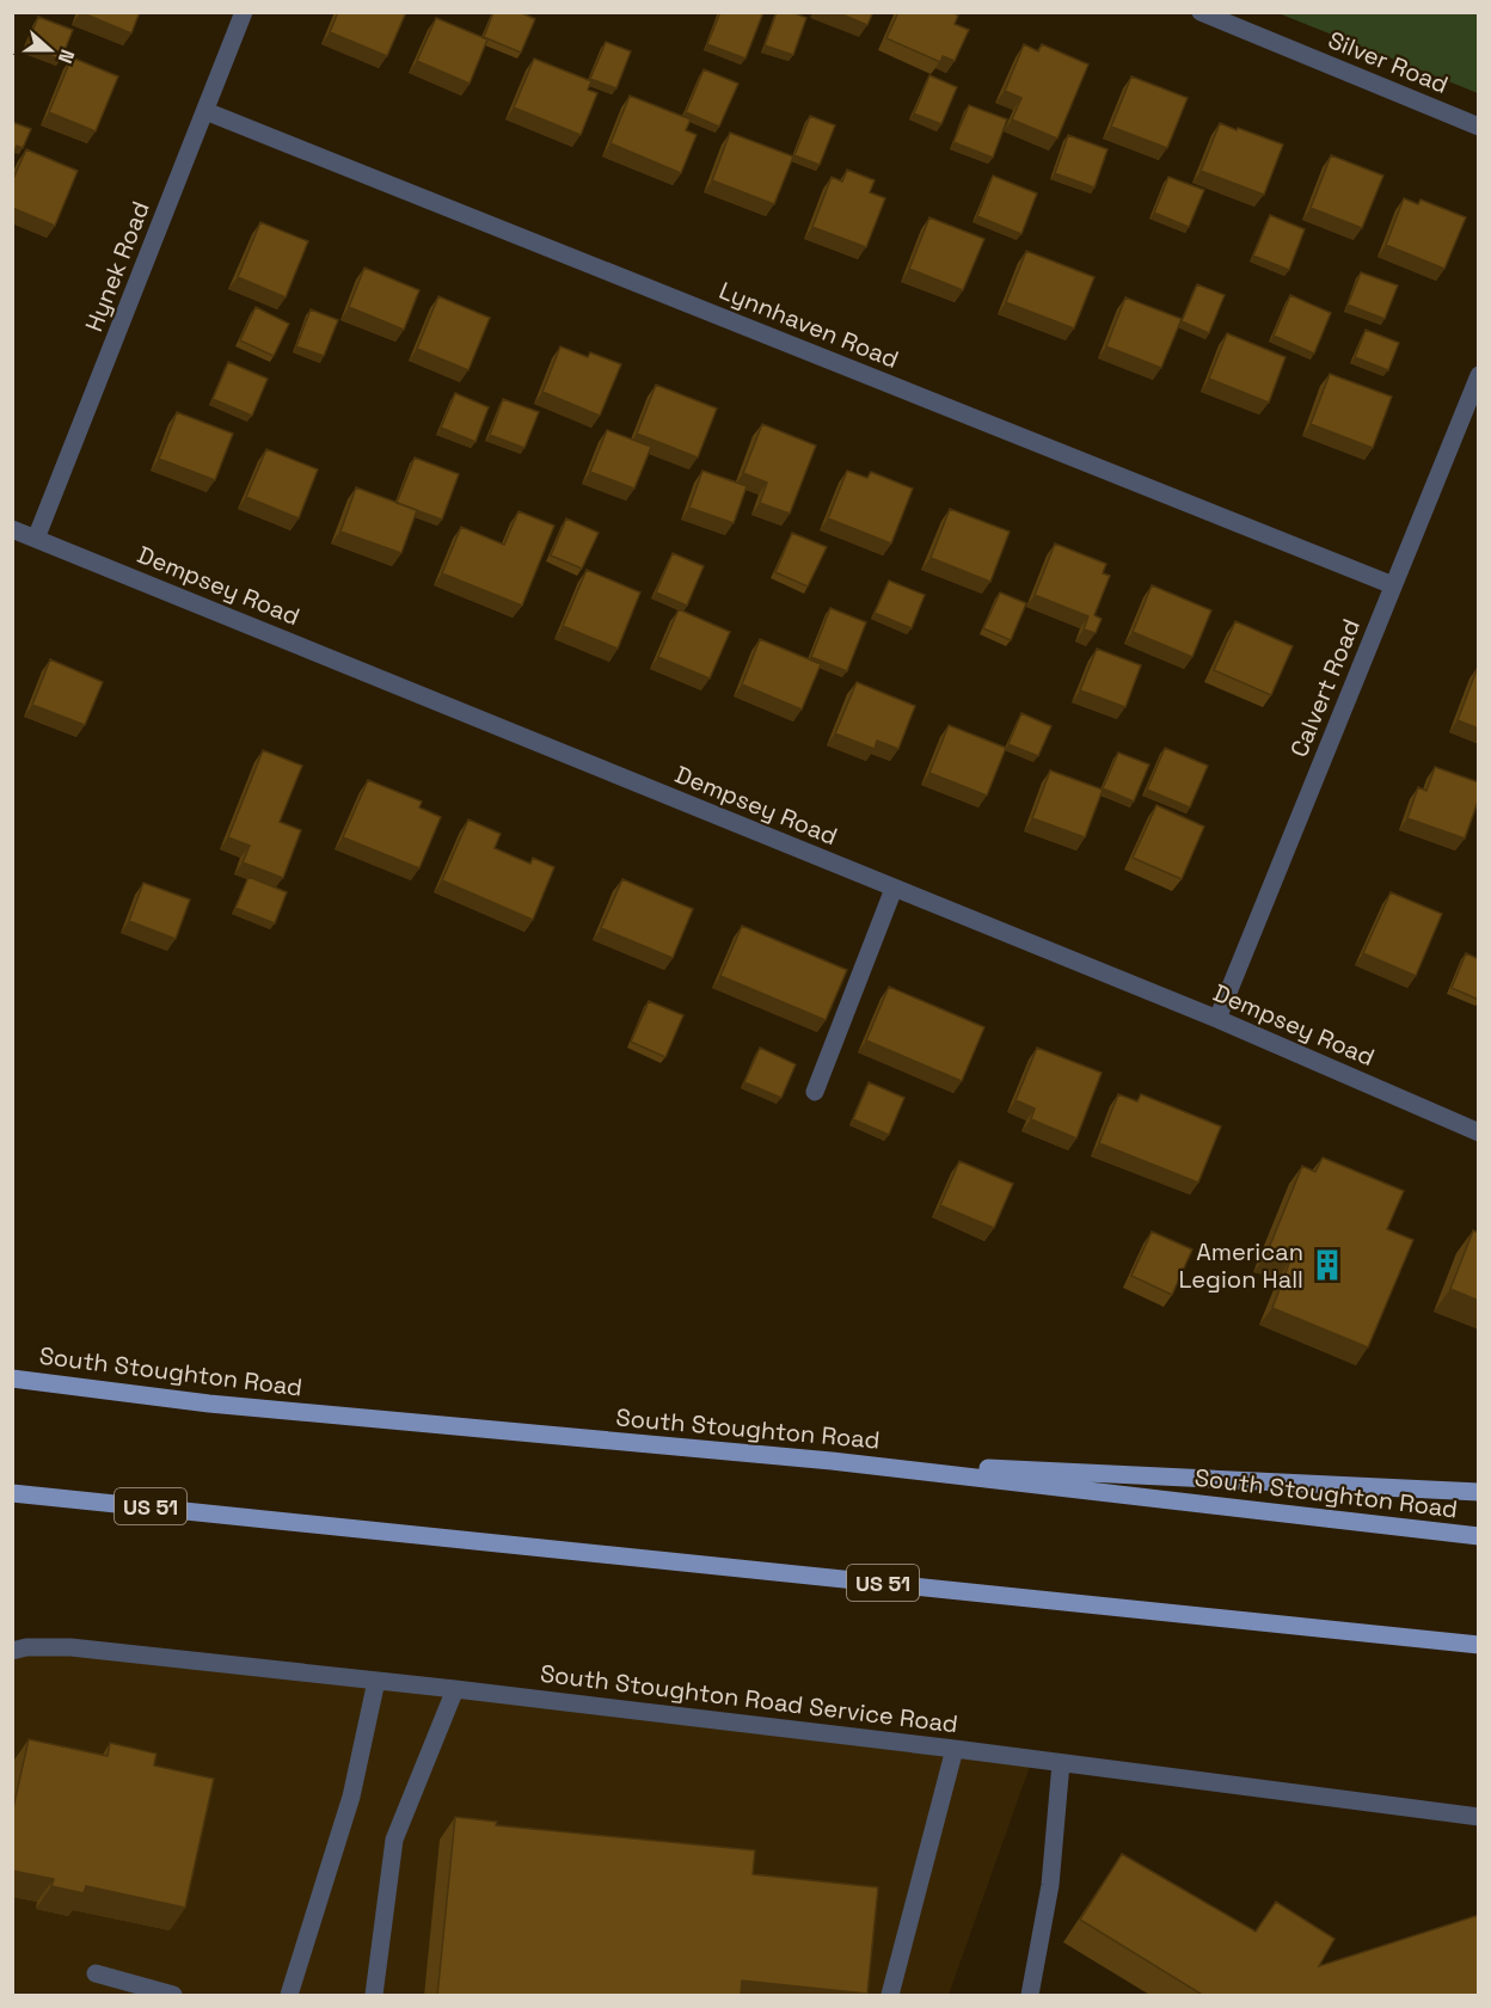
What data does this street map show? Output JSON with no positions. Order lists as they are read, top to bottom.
{
  "streets": {
    "main road": ["South Stoughton Road", "US 51"],
    "street": [
      "Silver Road",
      "Hynek Road",
      "Lynnhaven Road",
      "Dempsey Road",
      "Calvert Road",
      "South Stoughton Road Service Road"
    ]
  },
  "crossings": [
    ["Hynek Road", "Lynnhaven Road"],
    ["Hynek Road", "Dempsey Road"],
    ["Lynnhaven Road", "Calvert Road"],
    ["Dempsey Road", "Calvert Road"]
  ],
  "places": {
    "building": ["American Legion Hall"]
  },
  "north": "right"
}
